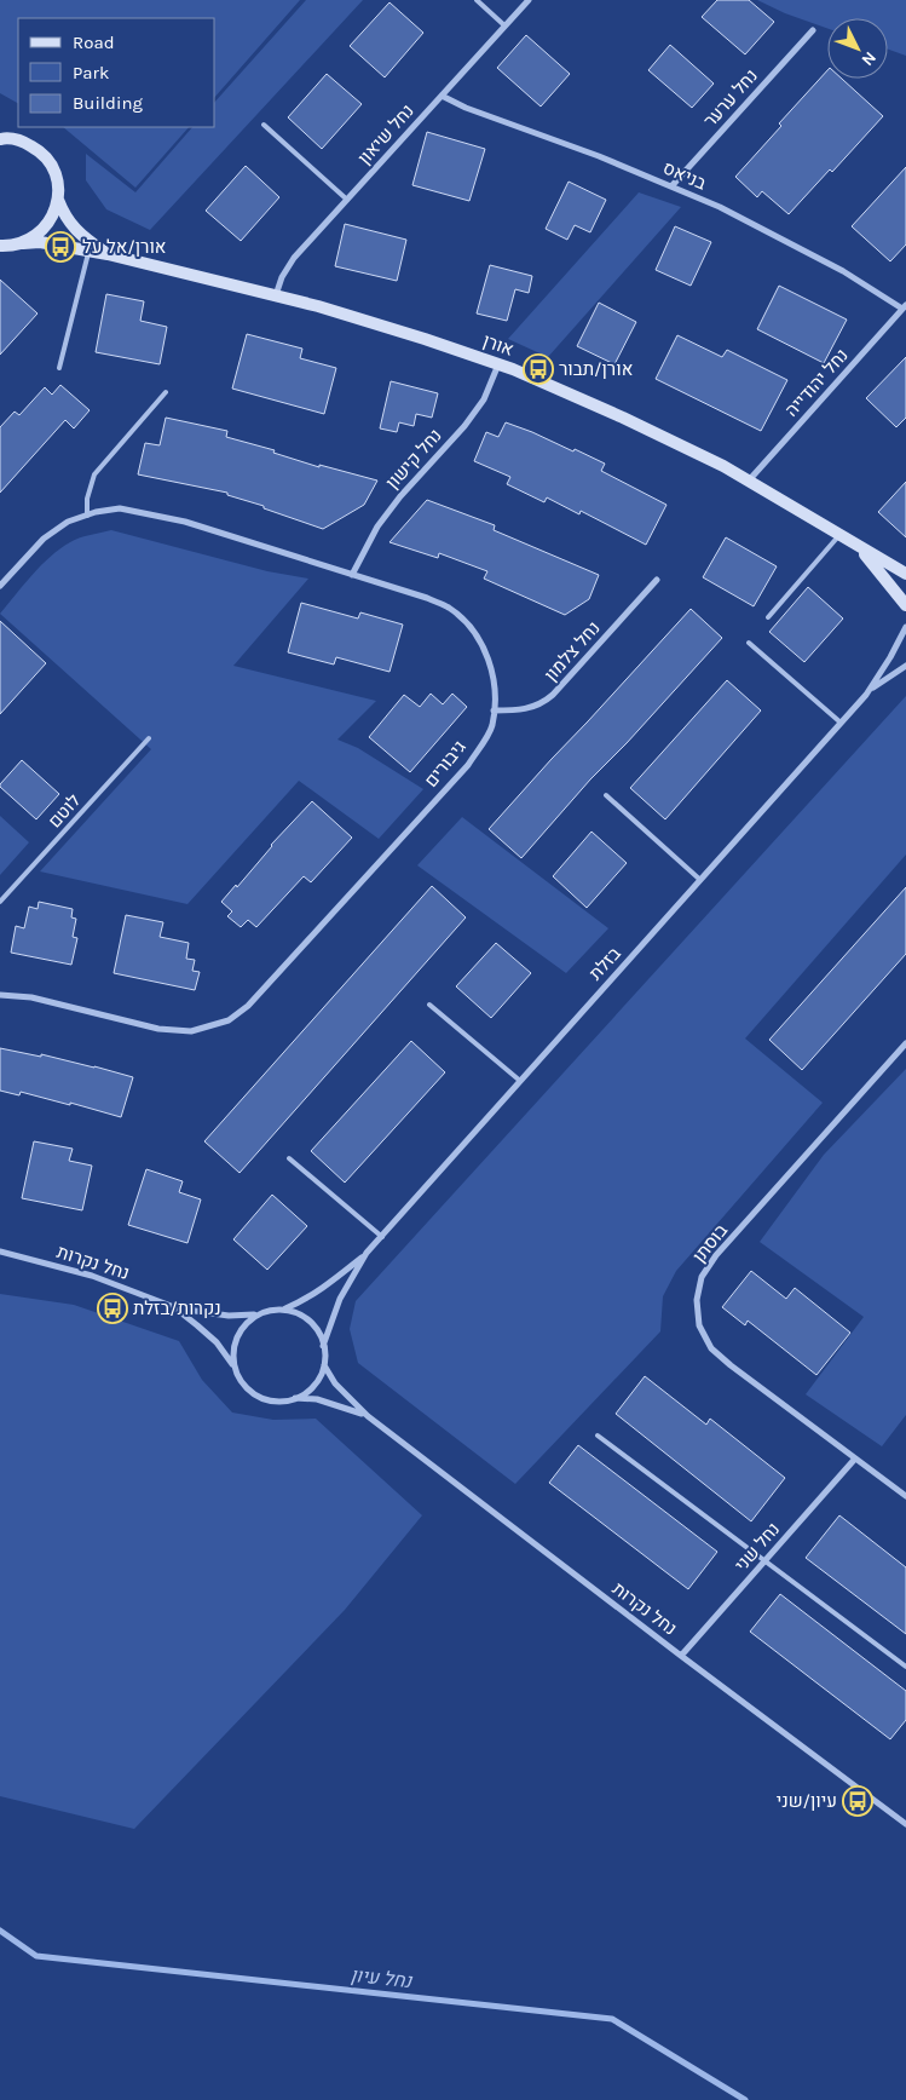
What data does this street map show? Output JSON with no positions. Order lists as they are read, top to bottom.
{
  "streets": {
    "street": [
      "נחל ערער",
      "נחל שיאון",
      "בניאס",
      "אורן",
      "נחל יהודייה",
      "נחל קישון",
      "נחל צלמון",
      "גיבורים",
      "בזלת",
      "בוסתן",
      "נחל נקרות",
      "נחל שני"
    ],
    "lane": ["לוטם"]
  },
  "crossings": [
    ["נחל ערער", "בניאס"],
    ["נחל שיאון", "בניאס"],
    ["נחל שיאון", "אורן"],
    ["בניאס", "נחל יהודייה"],
    ["אורן", "נחל יהודייה"],
    ["אורן", "נחל קישון"],
    ["נחל קישון", "גיבורים"],
    ["נחל צלמון", "גיבורים"],
    ["בזלת", "נחל נקרות"],
    ["בוסתן", "נחל שני"],
    ["נחל נקרות", "נחל שני"]
  ],
  "water": ["נחל עיון"],
  "places": {
    "bus stop": [
      "אורן/אל על",
      "אורן/תבור",
      "נקרות/בזלת",
      "עיון/שני"
    ]
  },
  "legend": ["Road", "Park", "Building"],
  "north": "bottom right"
}
